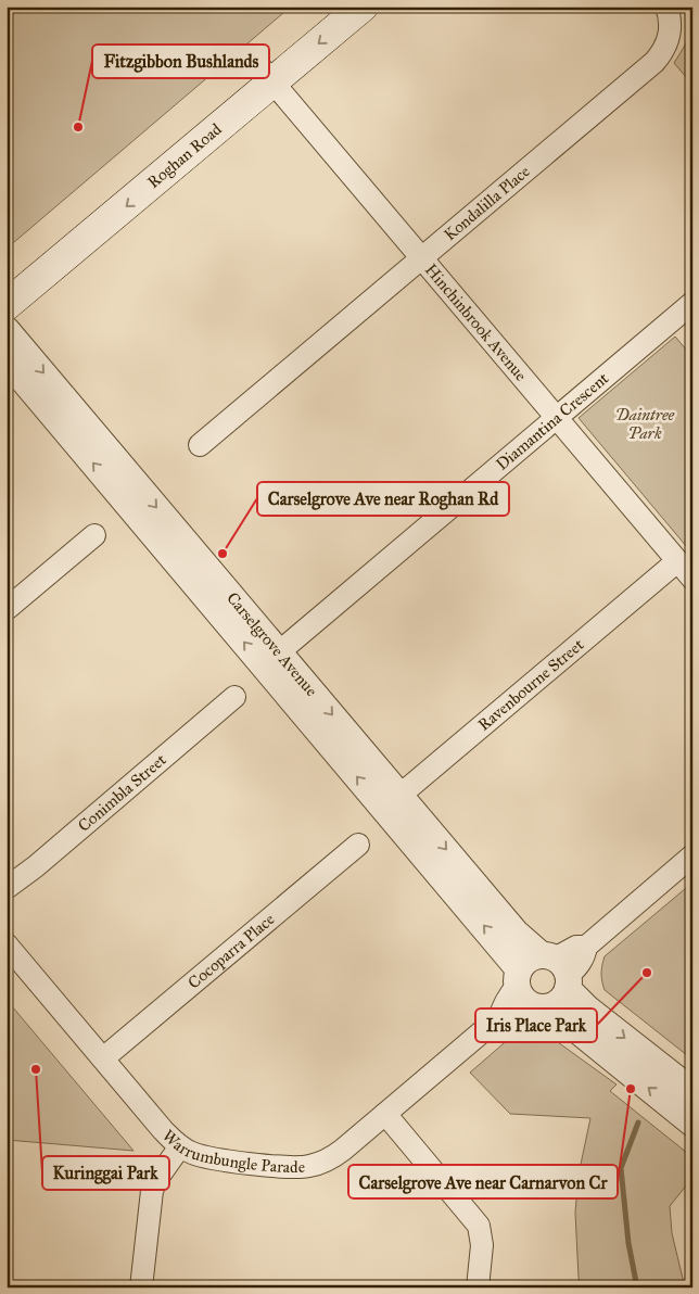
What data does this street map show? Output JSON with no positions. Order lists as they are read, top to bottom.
{
  "streets": {
    "main road": ["Roghan Road"],
    "street": [
      "Kondalilla Place",
      "Hinchinbrook Avenue",
      "Diamantina Crescent",
      "Carselgrove Avenue",
      "Ravenbourne Street",
      "Conimbla Street",
      "Cocoparra Place",
      "Warrumbungle Parade"
    ]
  },
  "crossings": [
    ["Roghan Road", "Hinchinbrook Avenue"],
    ["Kondalilla Place", "Hinchinbrook Avenue"],
    ["Hinchinbrook Avenue", "Diamantina Crescent"],
    ["Hinchinbrook Avenue", "Ravenbourne Street"],
    ["Diamantina Crescent", "Carselgrove Avenue"],
    ["Carselgrove Avenue", "Ravenbourne Street"],
    ["Carselgrove Avenue", "Warrumbungle Parade"],
    ["Cocoparra Place", "Warrumbungle Parade"]
  ],
  "parks": ["Daintree Park"],
  "places": [
    "Fitzgibbon Bushlands",
    "Carselgrove Ave near Roghan Rd",
    "Iris Place Park",
    "Kuringgai Park",
    "Carselgrove Ave near Carnarvon Cr"
  ]
}
